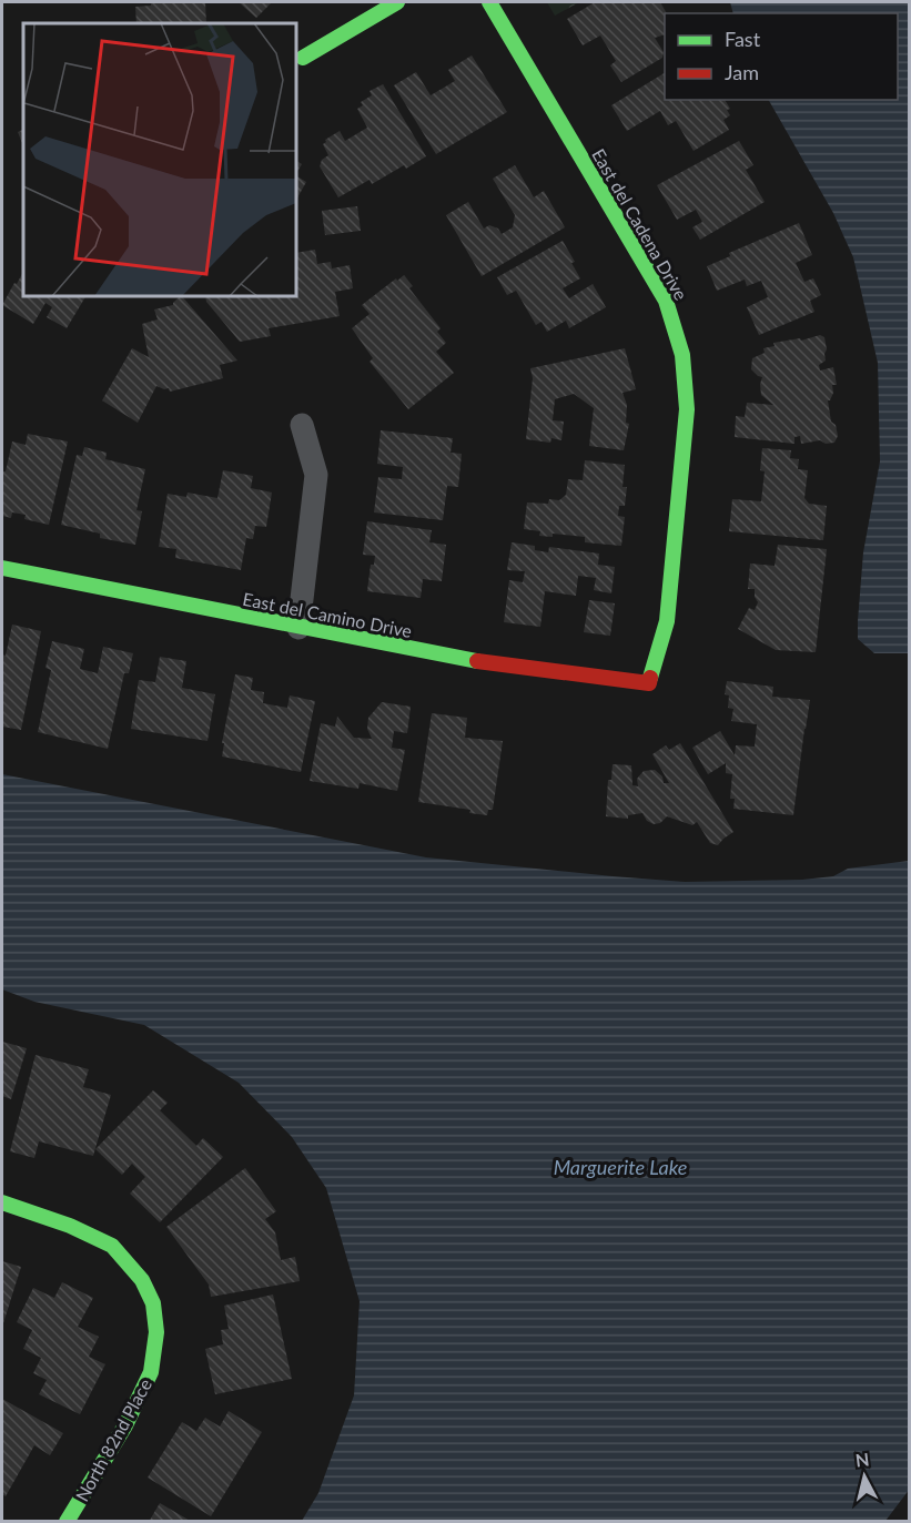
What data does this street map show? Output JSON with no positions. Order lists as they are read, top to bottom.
{
  "streets": {
    "street": ["East del Cadena Drive", "East del Camino Drive", "North 82nd Place"]
  },
  "crossings": [
    ["East del Cadena Drive", "East del Camino Drive"]
  ],
  "water": ["Marguerite Lake"],
  "legend": ["Fast", "Jam"],
  "north": "top"
}
